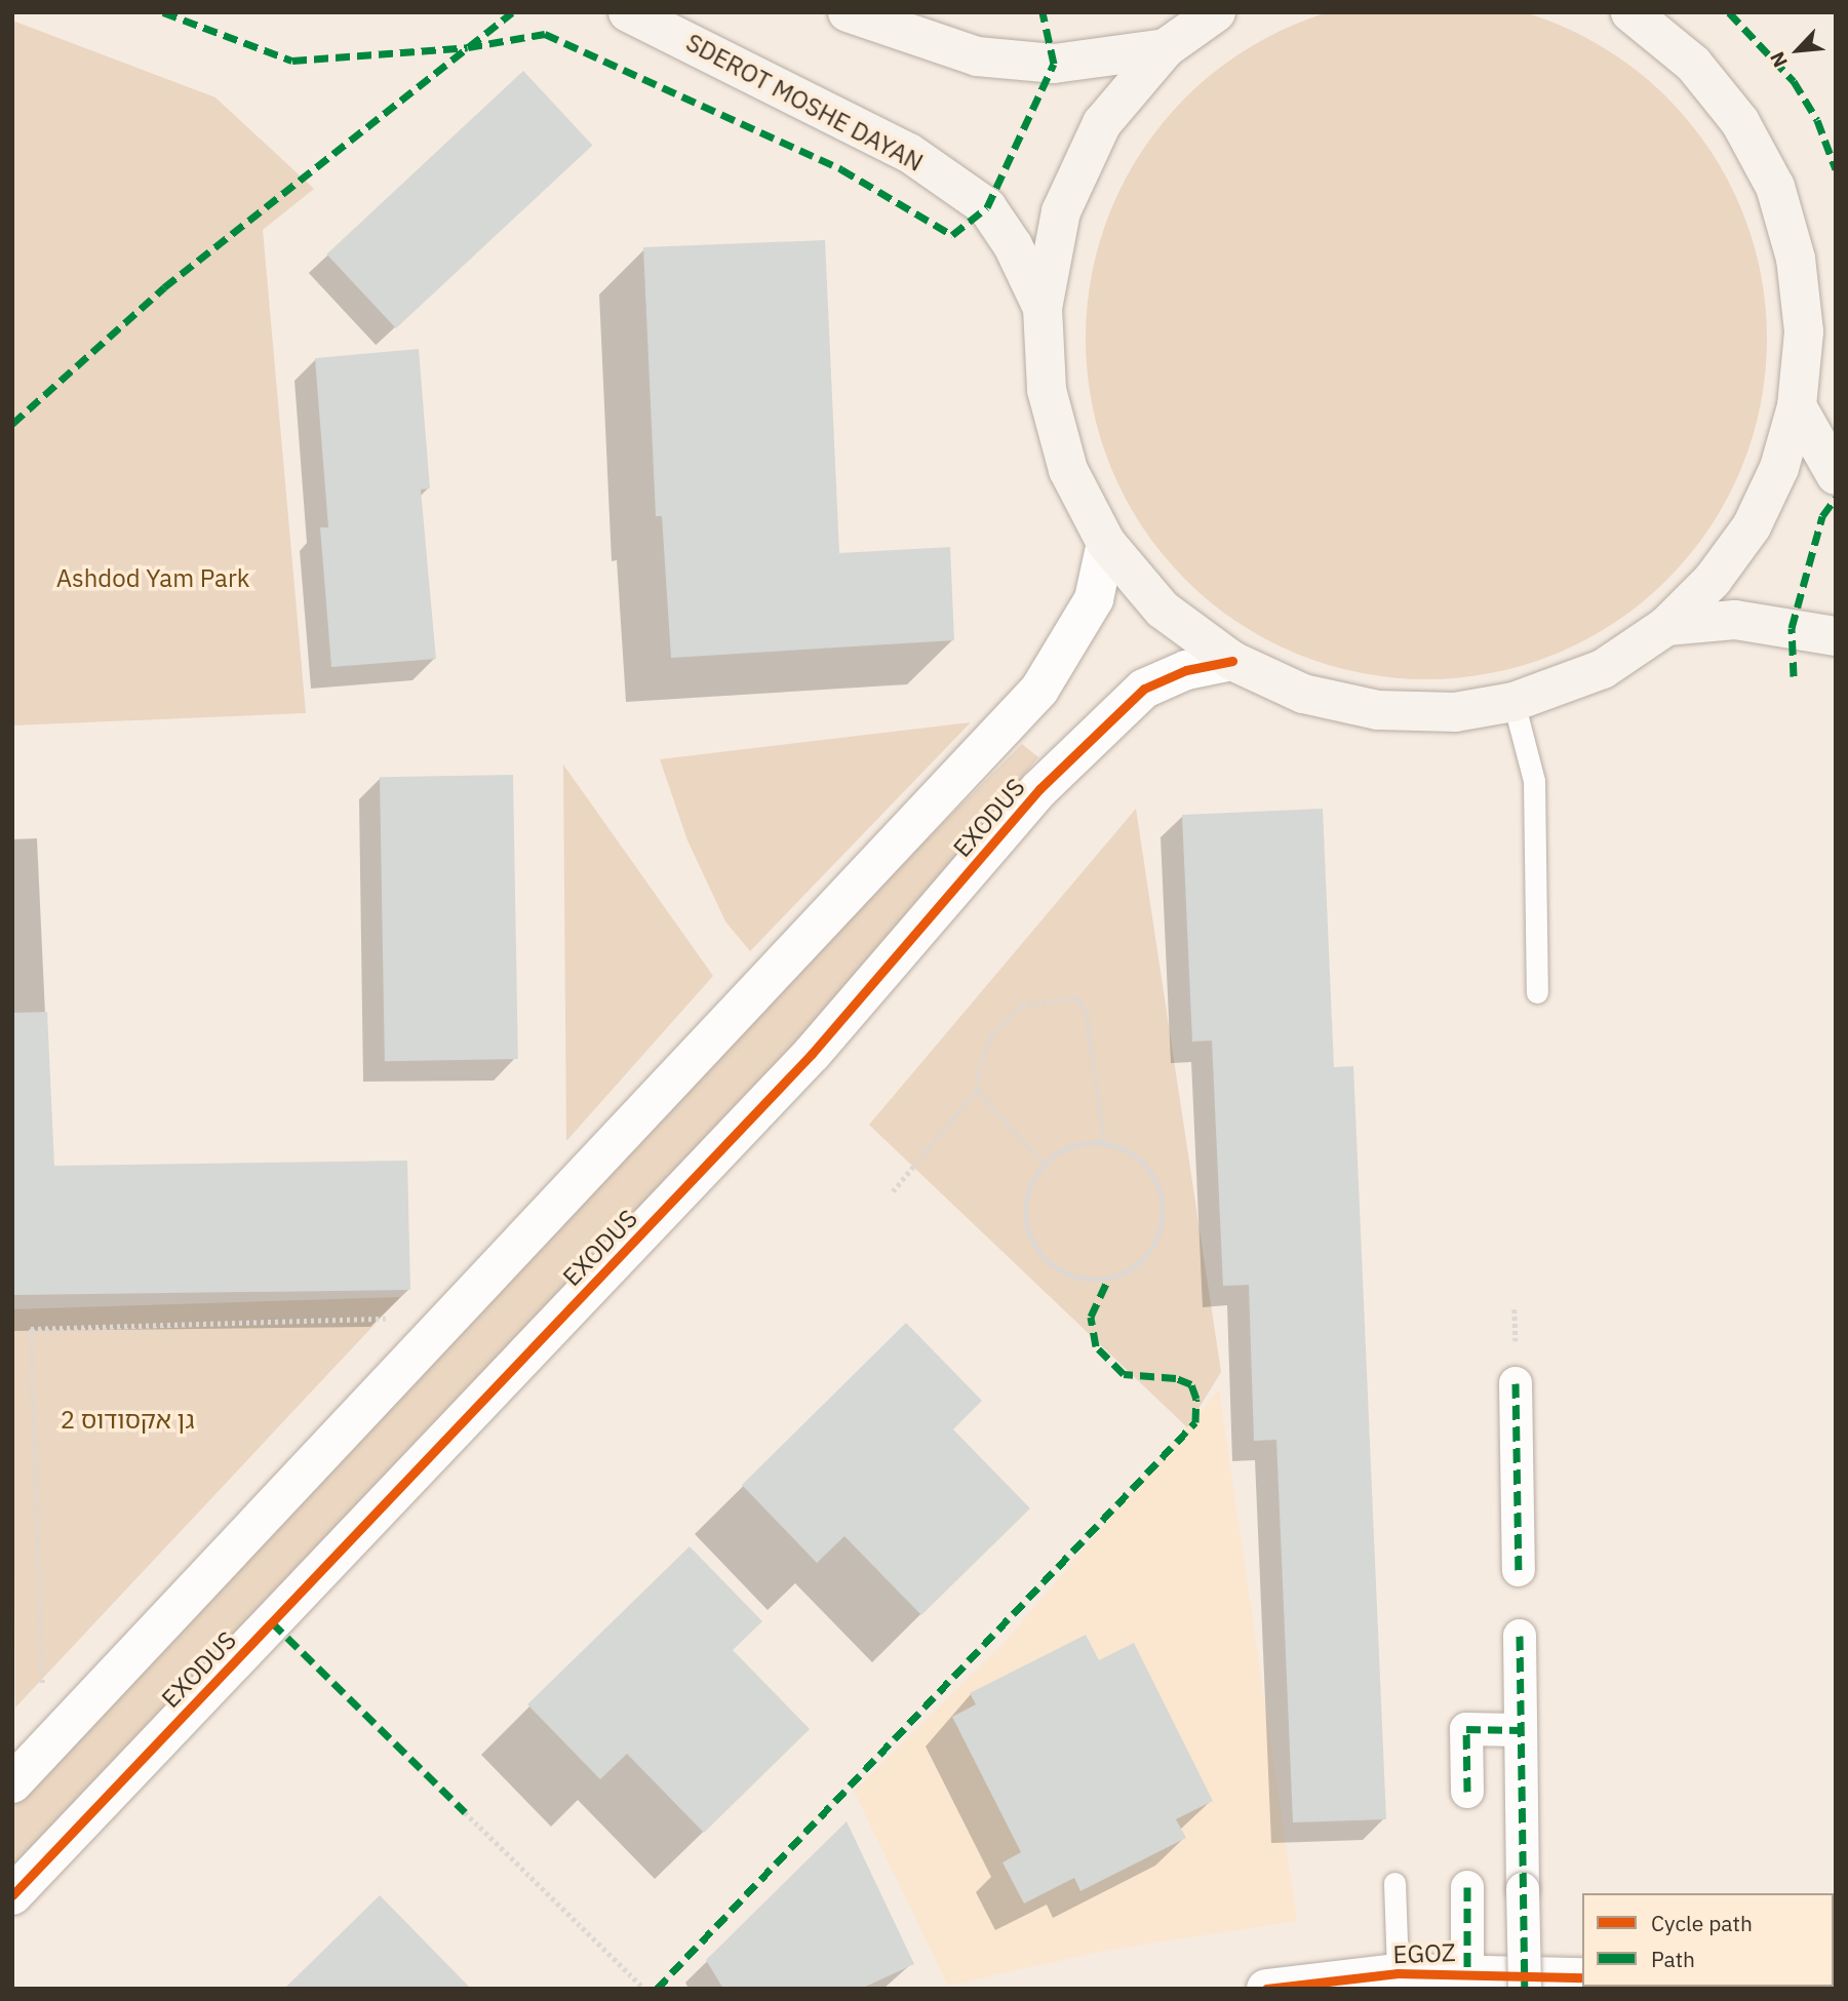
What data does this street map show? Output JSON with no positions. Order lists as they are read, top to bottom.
{
  "streets": {
    "main road": ["SDEROT MOSHE DAYAN"],
    "street": ["EXODUS", "EGOZ"]
  },
  "parks": ["Ashdod Yam Park", "גן אקסודוס 2"],
  "legend": ["Cycle path", "Path"],
  "north": "bottom left"
}
